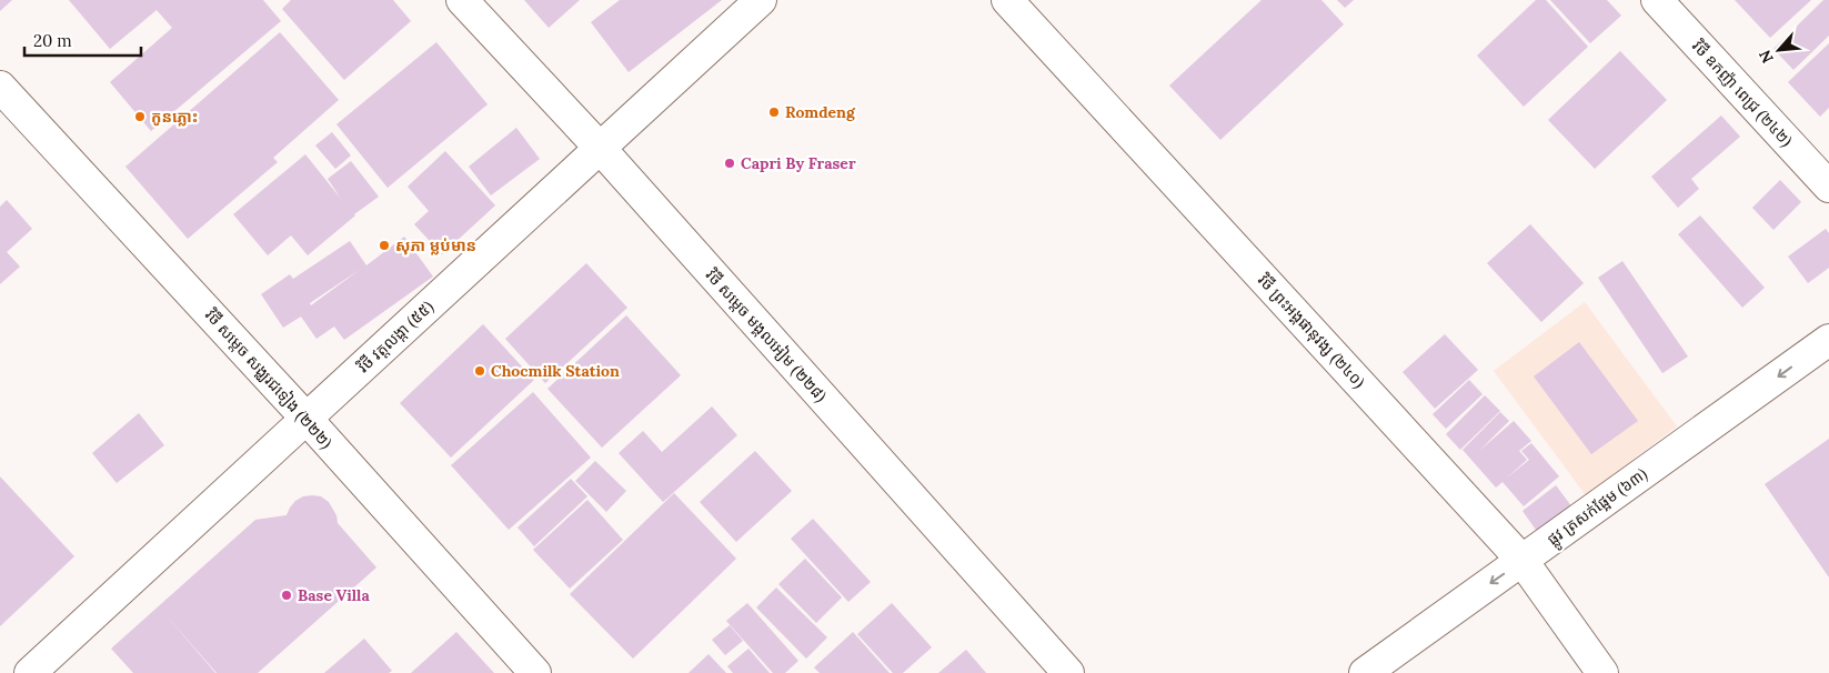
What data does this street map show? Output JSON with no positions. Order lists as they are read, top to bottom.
{
  "streets": {
    "street": [
      "វិថី ឧកញ៉ា ពេជ្រ (២៤២)",
      "វិថី ព្រះអង្គផានុវង្ស (២៤០)",
      "វិថី សម្តេច មង្គលអៀម (២២៨)",
      "វិថី វត្តលង្កា (៥៥)",
      "វិថី សម្តេច សង្ឈរជទៀង (២២២)",
      "ផ្លូវ ត្រសក់ផ្អែម (៦៣)"
    ]
  },
  "crossings": [
    ["វិថី ព្រះអង្គផានុវង្ស (២៤០)", "ផ្លូវ ត្រសក់ផ្អែម (៦៣)"],
    ["វិថី សម្តេច មង្គលអៀម (២២៨)", "វិថី វត្តលង្កា (៥៥)"],
    ["វិថី វត្តលង្កា (៥៥)", "វិថី សម្តេច សង្ឈរជទៀង (២២២)"]
  ],
  "one_way": ["ផ្លូវ ត្រសក់ផ្អែម (៦៣)"],
  "places": [
    "Romdeng",
    "កូនភ្លោះ",
    "Capri By Fraser",
    "សុភា ម្លប់មាន",
    "Chocmilk Station",
    "Base Villa"
  ],
  "scale_bar": "20 m",
  "north": "bottom left"
}
